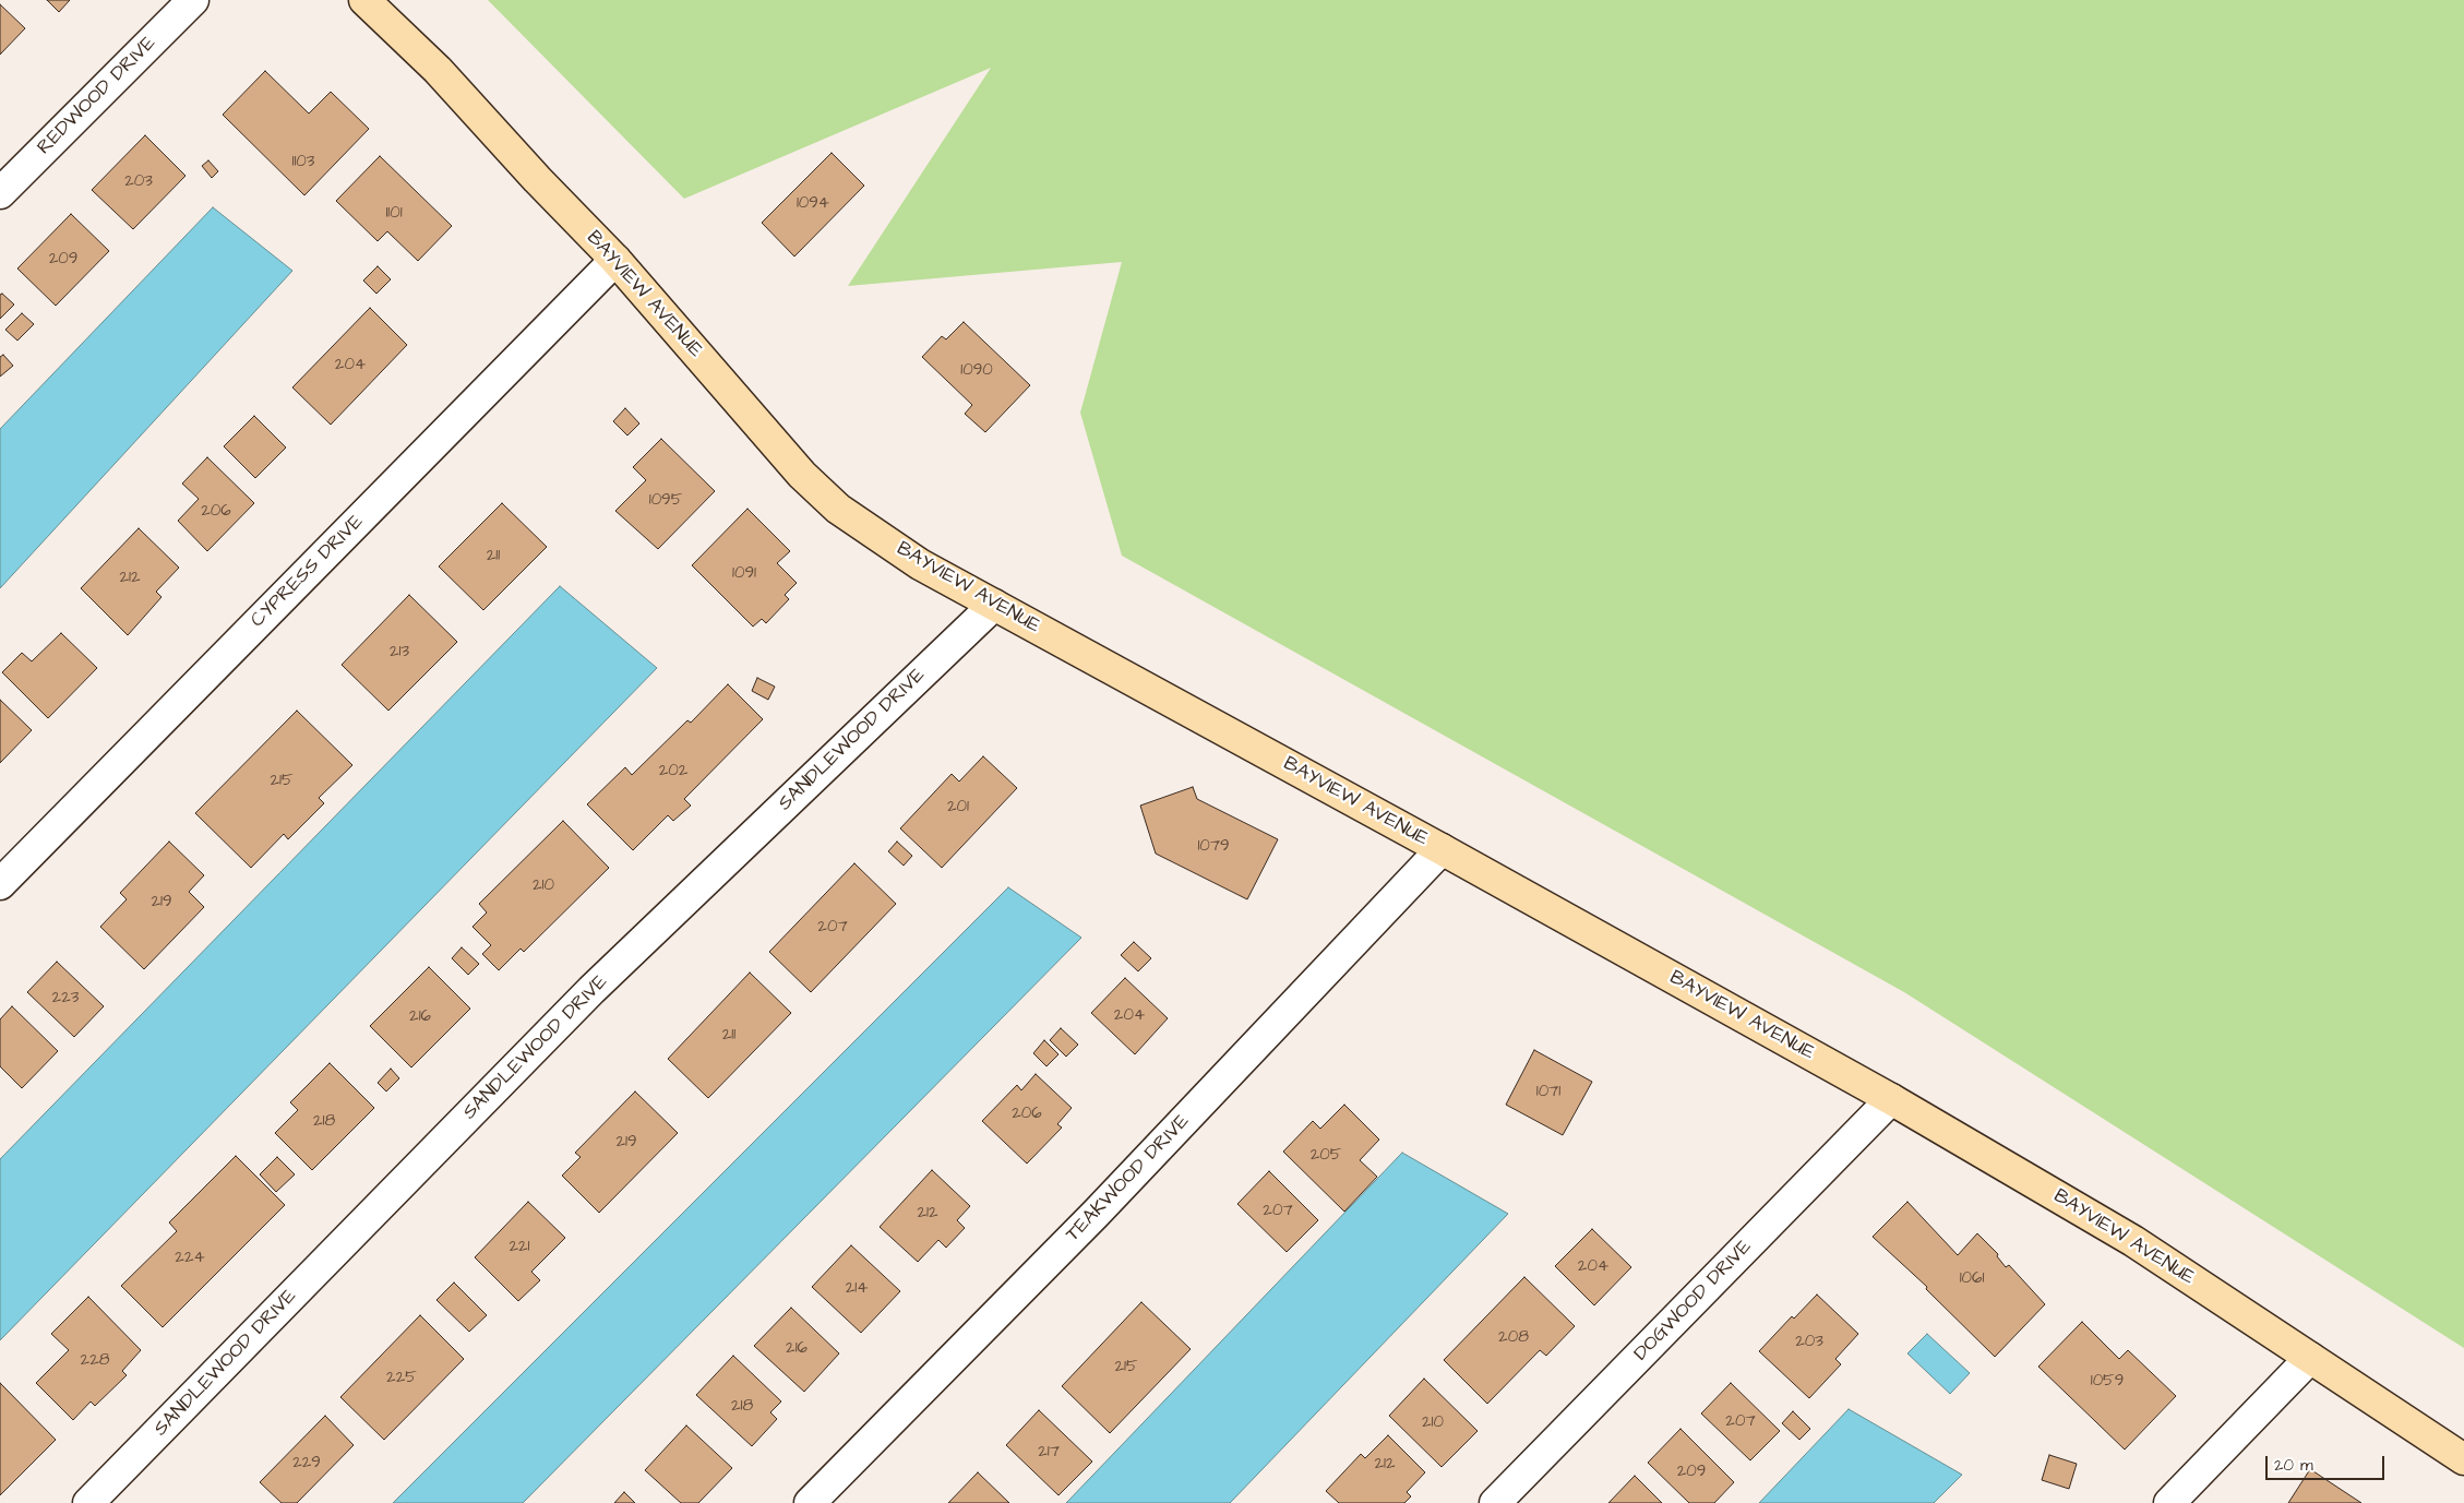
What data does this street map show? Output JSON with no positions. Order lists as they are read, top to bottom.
{
  "streets": {
    "main road": ["BAYVIEW AVENUE"],
    "street": [
      "REDWOOD DRIVE",
      "CYPRESS DRIVE",
      "SANDLEWOOD DRIVE",
      "TEAKWOOD DRIVE",
      "DOGWOOD DRIVE"
    ]
  },
  "crossings": [
    ["BAYVIEW AVENUE", "CYPRESS DRIVE"],
    ["BAYVIEW AVENUE", "SANDLEWOOD DRIVE"],
    ["BAYVIEW AVENUE", "TEAKWOOD DRIVE"],
    ["BAYVIEW AVENUE", "DOGWOOD DRIVE"]
  ],
  "house_numbers": [
    "1103",
    "203",
    "1094",
    "1101",
    "209",
    "204",
    "1090",
    "1095",
    "206",
    "211",
    "1091",
    "212",
    "213",
    "202",
    "215",
    "201",
    "1079",
    "210",
    "219",
    "207",
    "223",
    "204",
    "216",
    "211",
    "1071",
    "206",
    "218",
    "219",
    "205",
    "207",
    "212",
    "221",
    "224",
    "204",
    "1061",
    "214",
    "208",
    "203",
    "216",
    "228",
    "215",
    "225",
    "1059",
    "218",
    "207",
    "210",
    "217",
    "229",
    "212",
    "209"
  ],
  "scale_bar": "20 m"
}
